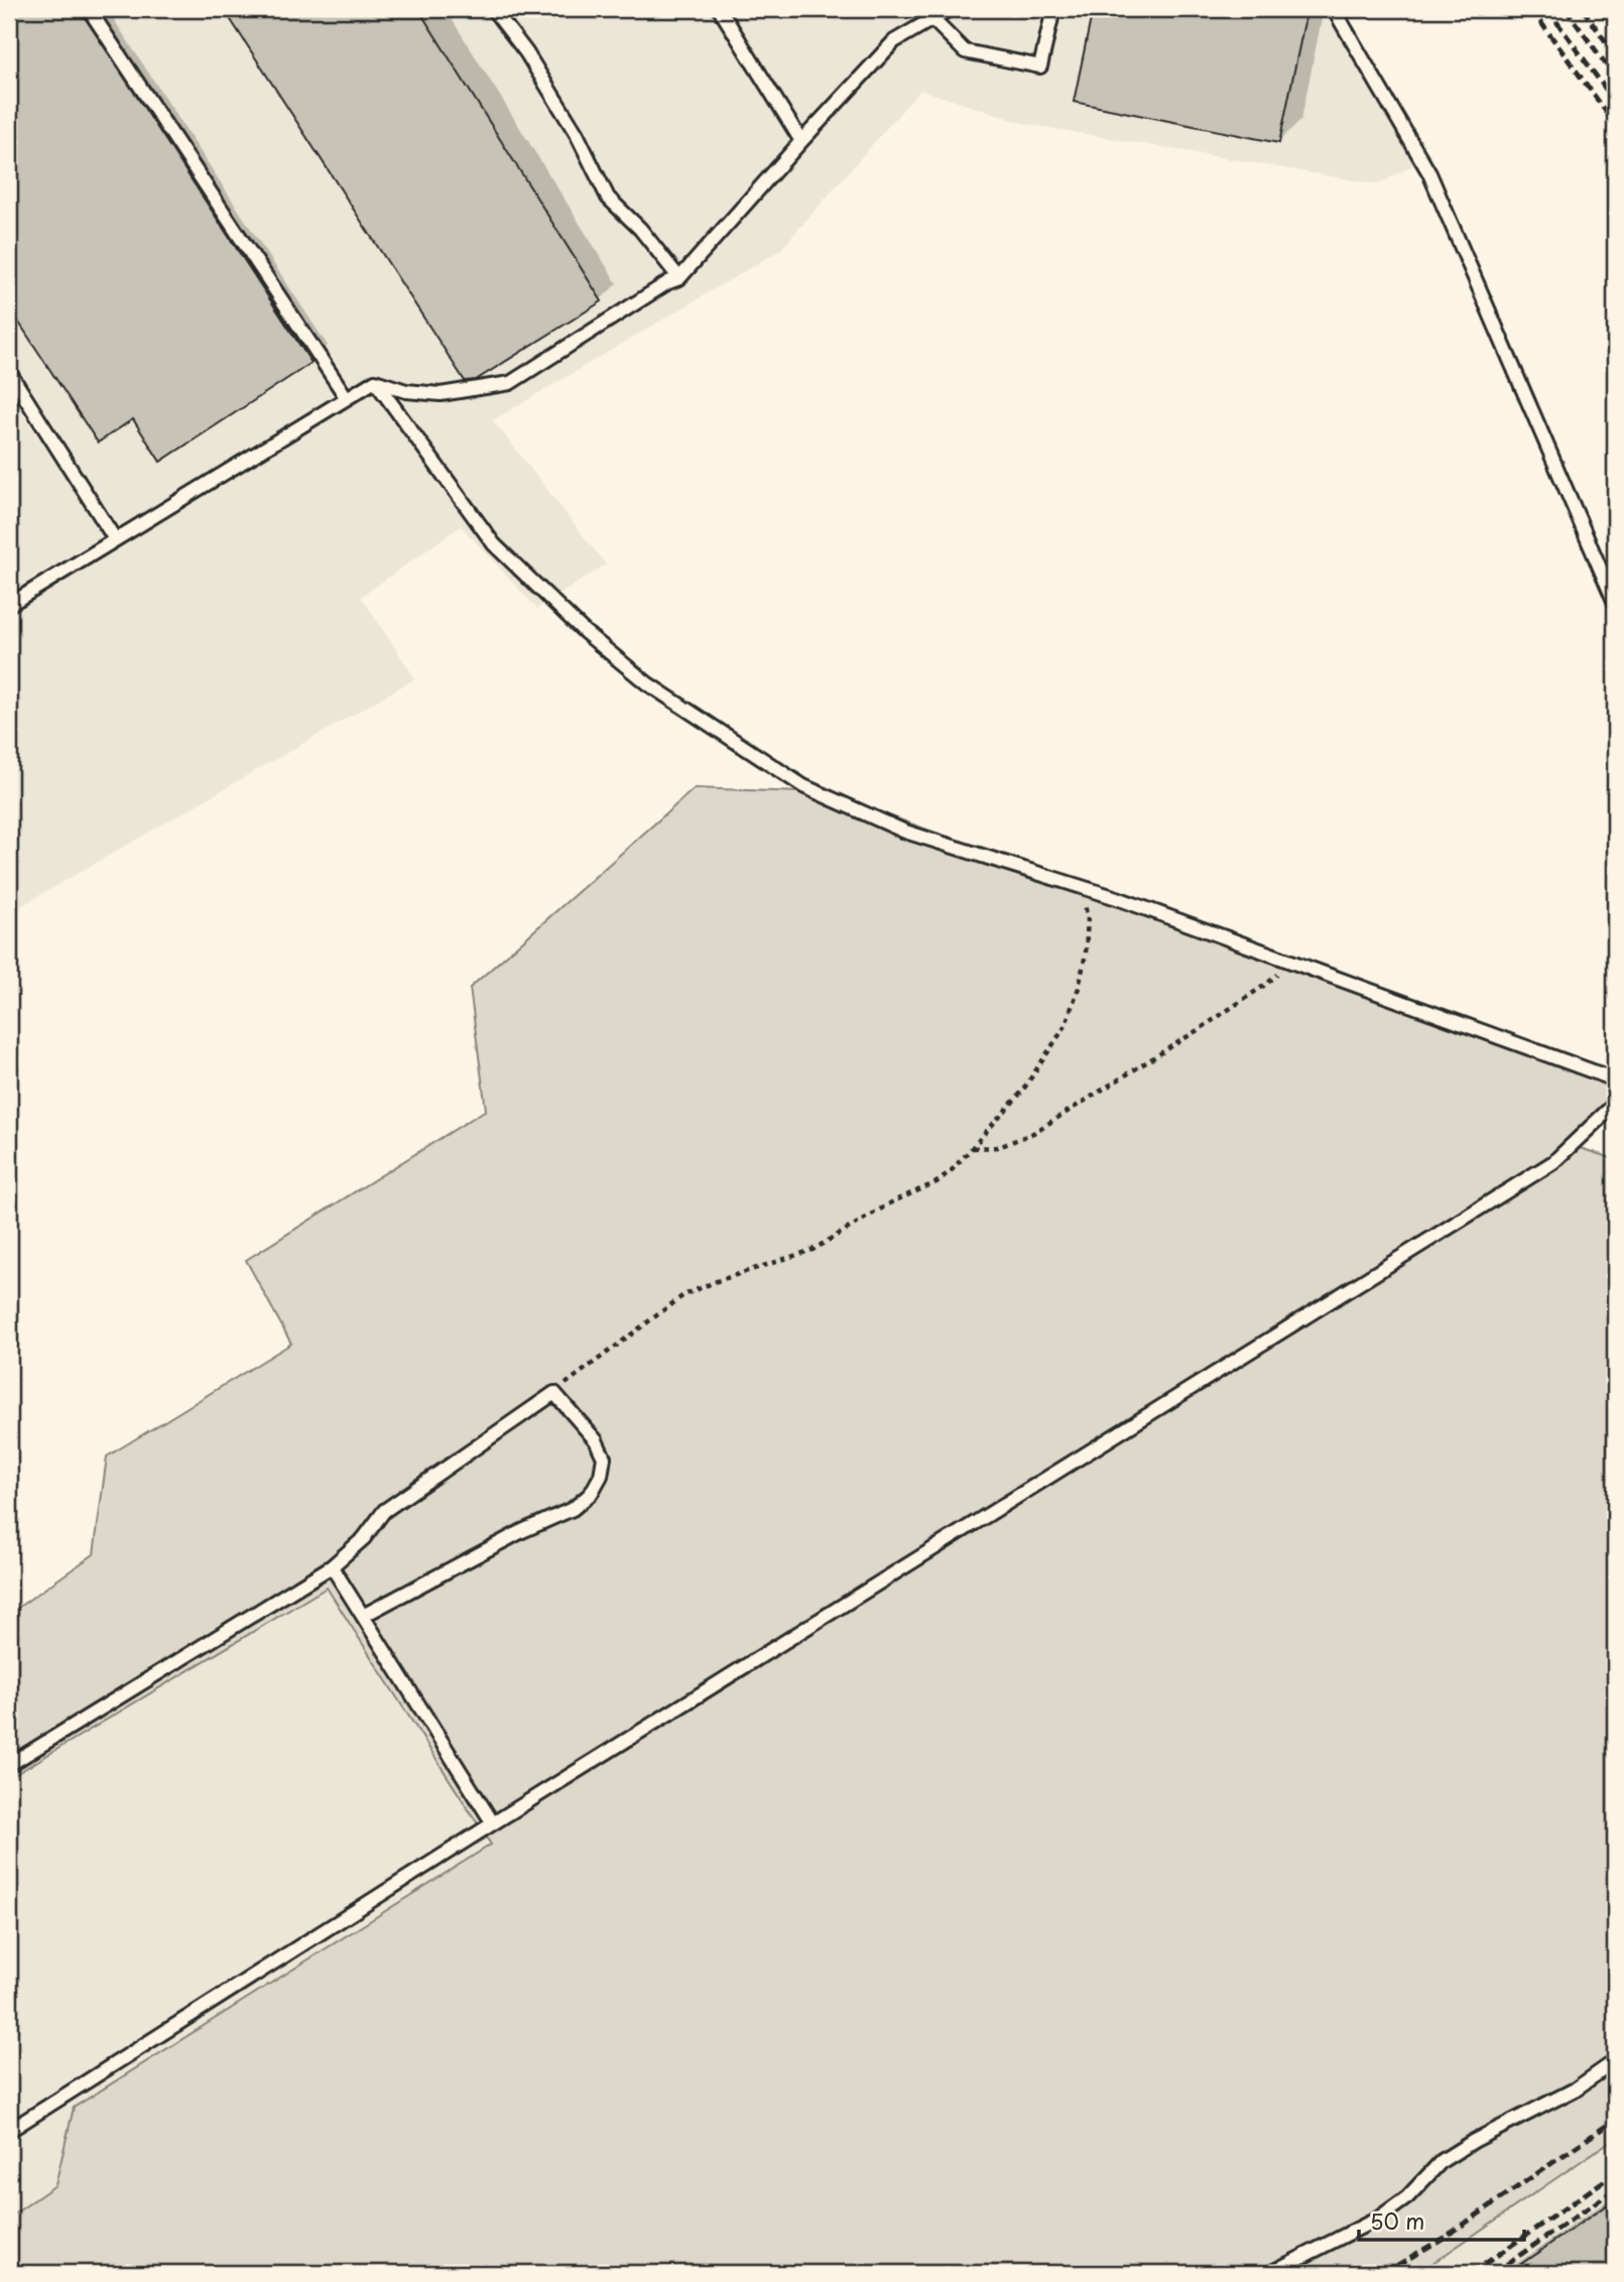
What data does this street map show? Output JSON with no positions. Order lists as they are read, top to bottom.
{
  "scale_bar": "50 m"
}
